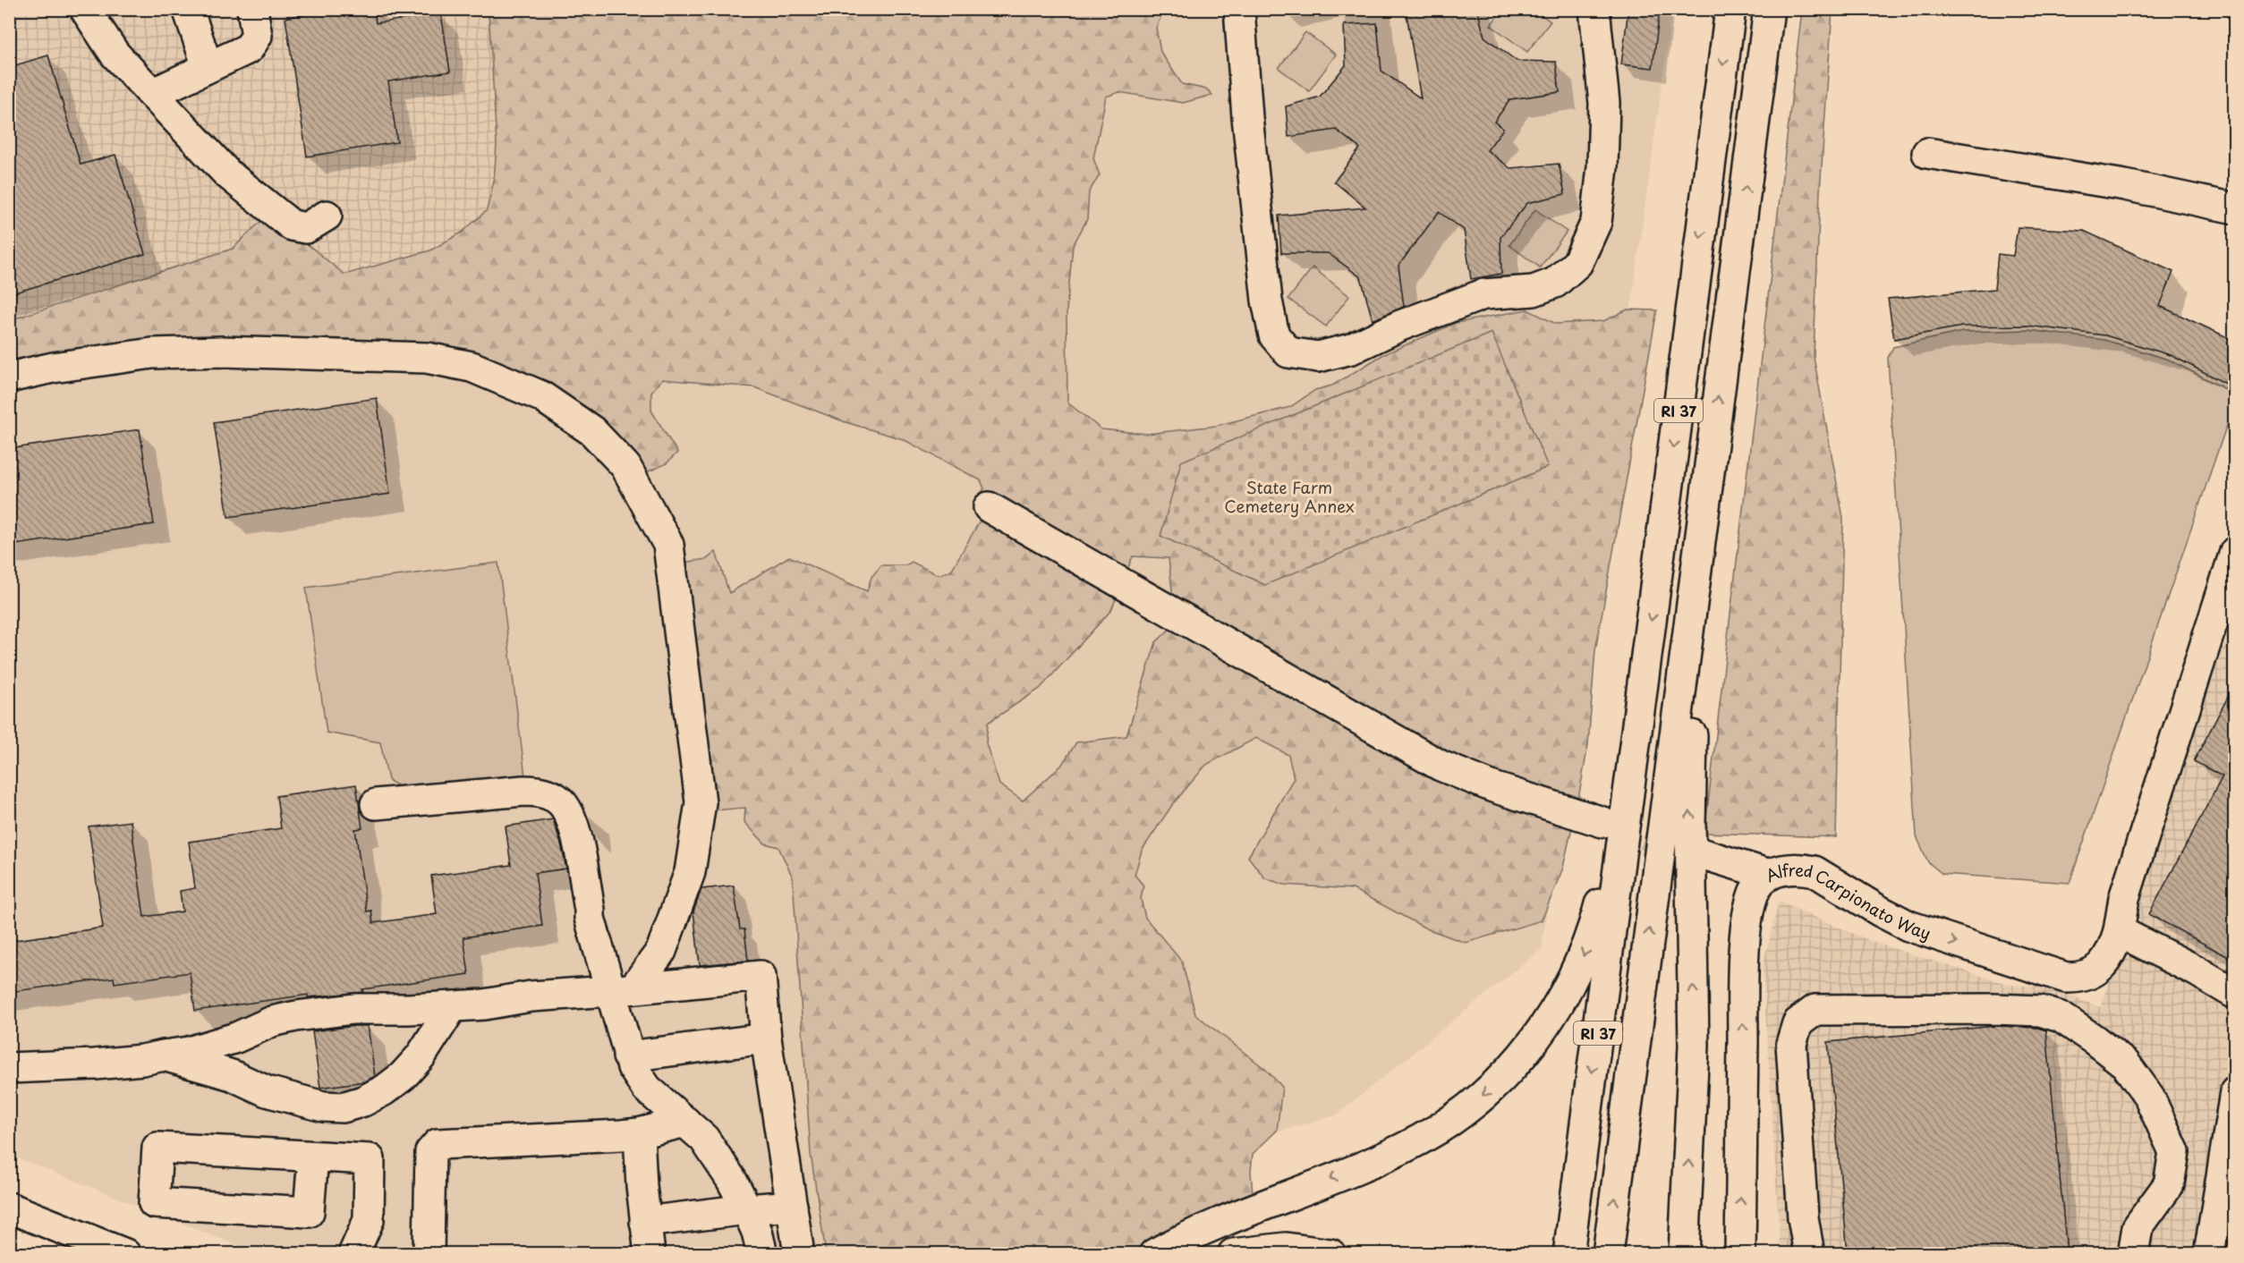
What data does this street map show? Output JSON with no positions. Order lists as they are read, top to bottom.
{
  "streets": {
    "main road": ["RI 37", "Alfred Carpionato Way"]
  },
  "parks": ["State Farm Cemetery Annex"]
}
